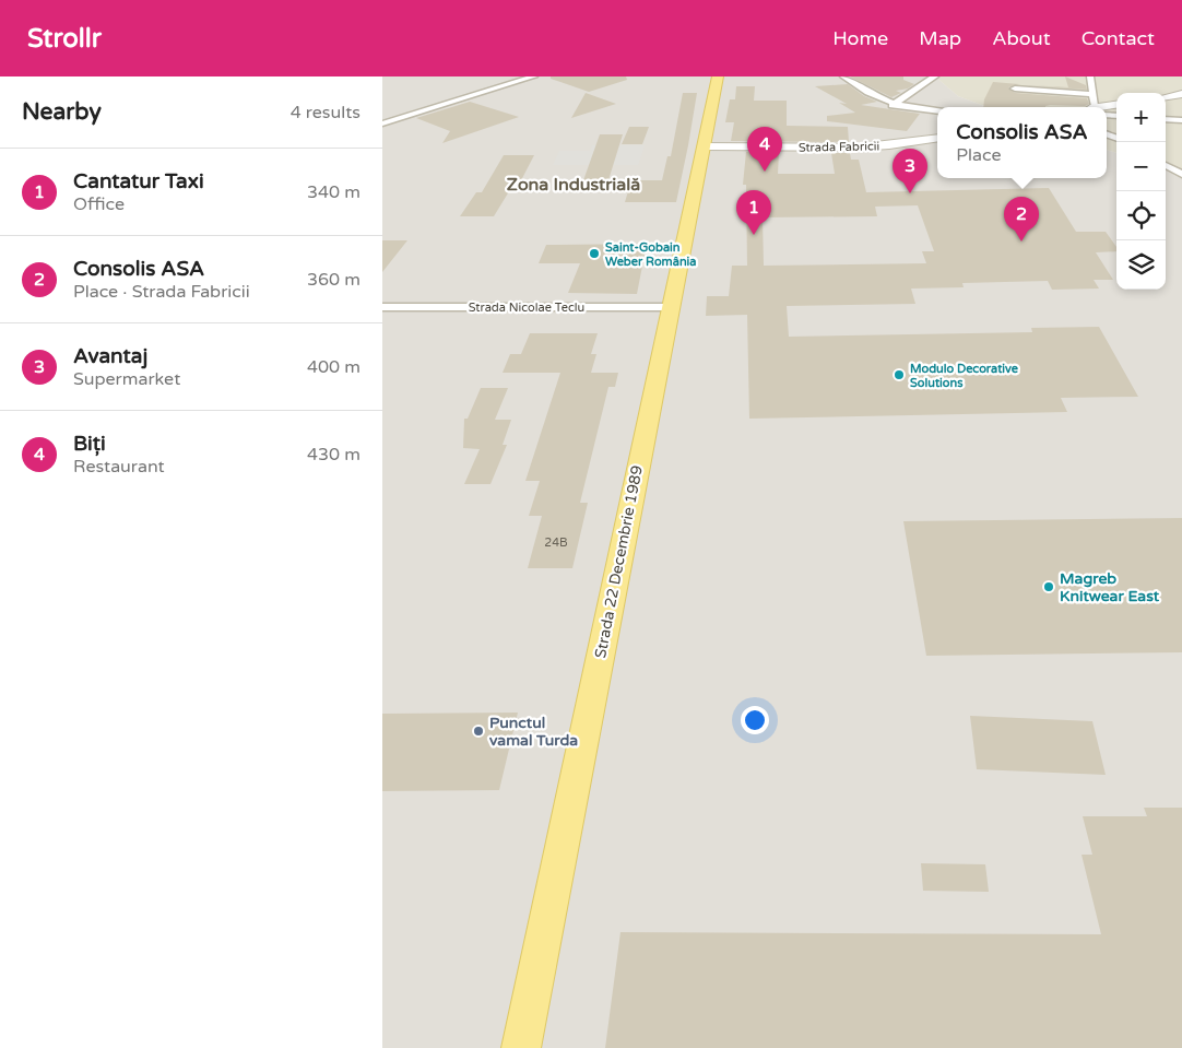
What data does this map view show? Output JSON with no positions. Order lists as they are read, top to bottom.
{
  "streets": {
    "main road": ["Strada 22 Decembrie 1989"],
    "street": ["Strada Fabricii", "Strada Nicolae Teclu"]
  },
  "crossings": [
    ["Strada Fabricii", "Strada 22 Decembrie 1989"],
    ["Strada Nicolae Teclu", "Strada 22 Decembrie 1989"]
  ],
  "districts": ["Zona Industrială"],
  "places": [
    "Saint-Gobain Weber România",
    "Modulo Decorative Solutions",
    "Magreb Knitwear East",
    "Punctul vamal Turda"
  ],
  "house_numbers": ["24B"],
  "page": {
    "header": "Strollr",
    "nav": [
      "Home",
      "Map",
      "About",
      "Contact"
    ],
    "heading": ["Nearby", "4 results"],
    "map_buttons": ["+", "−"],
    "popup": ["Consolis ASA", "Place"],
    "pins": [
      "4",
      "3",
      "1",
      "2"
    ],
    "list": [
      {
        "mark": "1",
        "name": "Cantatur Taxi",
        "note": "Office",
        "value": "340 m"
      },
      {
        "mark": "2",
        "name": "Consolis ASA",
        "note": "Place · Strada Fabricii",
        "value": "360 m"
      },
      {
        "mark": "3",
        "name": "Avantaj",
        "note": "Supermarket",
        "value": "400 m"
      },
      {
        "mark": "4",
        "name": "Biți",
        "note": "Restaurant",
        "value": "430 m"
      }
    ]
  }
}
